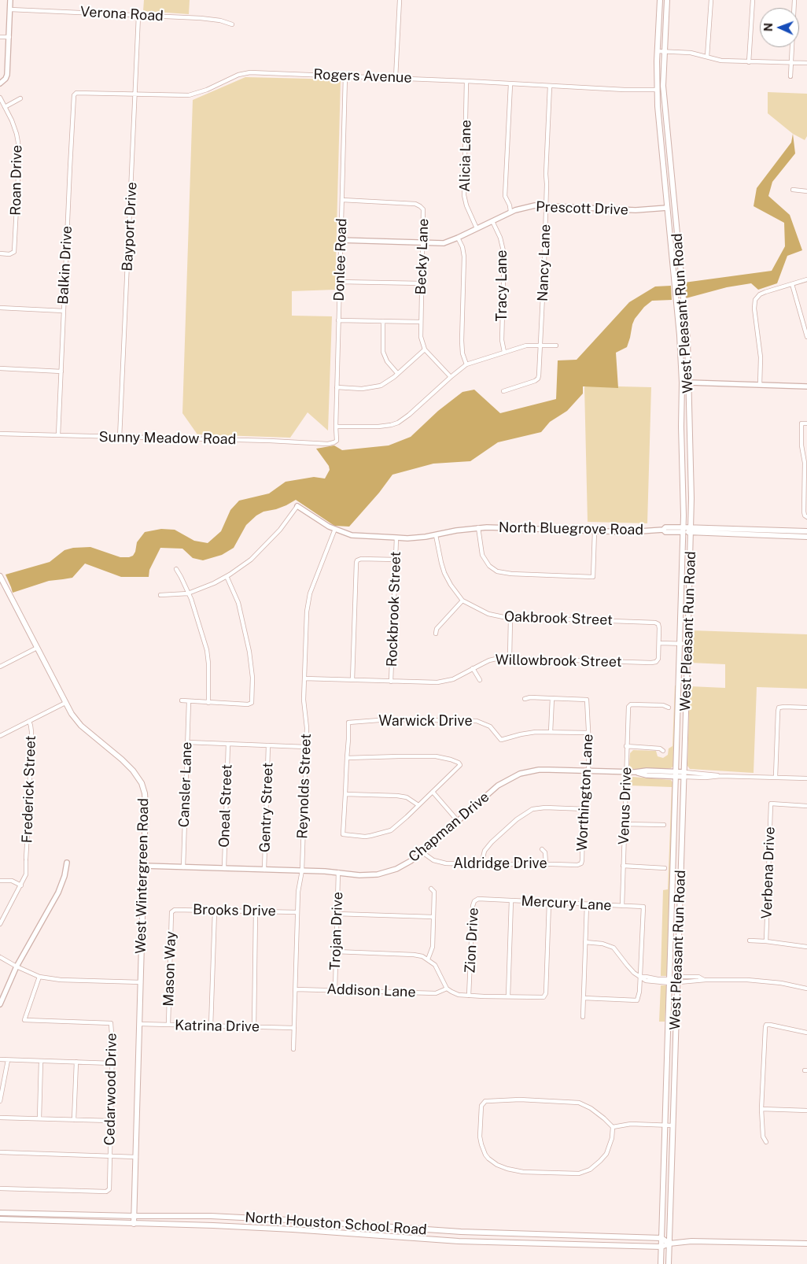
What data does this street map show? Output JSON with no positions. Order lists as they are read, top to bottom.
{
  "streets": {
    "main road": [
      "West Pleasant Run Road",
      "North Bluegrove Road",
      "West Wintergreen Road",
      "North Houston School Road"
    ],
    "street": [
      "Verona Road",
      "Rogers Avenue",
      "Alicia Lane",
      "Roan Drive",
      "Prescott Drive",
      "Bayport Drive",
      "Becky Lane",
      "Donlee Road",
      "Nancy Lane",
      "Balkin Drive",
      "Tracy Lane",
      "Sunny Meadow Road",
      "Rockbrook Street",
      "Oakbrook Street",
      "Willowbrook Street",
      "Warwick Drive",
      "Cansler Lane",
      "Reynolds Street",
      "Frederick Street",
      "Worthington Lane",
      "Oneal Street",
      "Venus Drive",
      "Gentry Street",
      "Chapman Drive",
      "Aldridge Drive",
      "Verbena Drive",
      "Mercury Lane",
      "Brooks Drive",
      "Trojan Drive",
      "Zion Drive",
      "Mason Way",
      "Addison Lane",
      "Katrina Drive",
      "Cedarwood Drive"
    ]
  },
  "crossings": [
    ["Verona Road", "Bayport Drive"],
    ["Rogers Avenue", "Alicia Lane"],
    ["Rogers Avenue", "Bayport Drive"],
    ["Rogers Avenue", "Donlee Road"],
    ["Rogers Avenue", "Nancy Lane"],
    ["Rogers Avenue", "Balkin Drive"],
    ["Rogers Avenue", "West Pleasant Run Road"],
    ["Alicia Lane", "Prescott Drive"],
    ["Prescott Drive", "Becky Lane"],
    ["Prescott Drive", "Donlee Road"],
    ["Prescott Drive", "Nancy Lane"],
    ["Prescott Drive", "Tracy Lane"],
    ["Prescott Drive", "West Pleasant Run Road"],
    ["Bayport Drive", "Sunny Meadow Road"],
    ["Becky Lane", "Donlee Road"],
    ["Donlee Road", "Sunny Meadow Road"],
    ["Balkin Drive", "Sunny Meadow Road"],
    ["West Pleasant Run Road", "North Bluegrove Road"],
    ["West Pleasant Run Road", "Chapman Drive"],
    ["West Pleasant Run Road", "North Houston School Road"],
    ["North Bluegrove Road", "Rockbrook Street"],
    ["North Bluegrove Road", "Oakbrook Street"],
    ["North Bluegrove Road", "Reynolds Street"],
    ["Rockbrook Street", "Willowbrook Street"],
    ["Oakbrook Street", "Willowbrook Street"],
    ["Willowbrook Street", "Reynolds Street"],
    ["Warwick Drive", "Worthington Lane"],
    ["Cansler Lane", "Chapman Drive"],
    ["Reynolds Street", "Chapman Drive"],
    ["Reynolds Street", "Brooks Drive"],
    ["Reynolds Street", "Addison Lane"],
    ["Reynolds Street", "Katrina Drive"],
    ["Worthington Lane", "Chapman Drive"],
    ["Worthington Lane", "Aldridge Drive"],
    ["Oneal Street", "Chapman Drive"],
    ["Venus Drive", "Chapman Drive"],
    ["Venus Drive", "Mercury Lane"],
    ["Gentry Street", "Chapman Drive"],
    ["Chapman Drive", "Aldridge Drive"],
    ["Chapman Drive", "West Wintergreen Road"],
    ["Chapman Drive", "Trojan Drive"],
    ["West Wintergreen Road", "Katrina Drive"],
    ["West Wintergreen Road", "North Houston School Road"],
    ["Mercury Lane", "Zion Drive"],
    ["Brooks Drive", "Mason Way"],
    ["Trojan Drive", "Addison Lane"],
    ["Mason Way", "Katrina Drive"]
  ],
  "north": "left"
}
